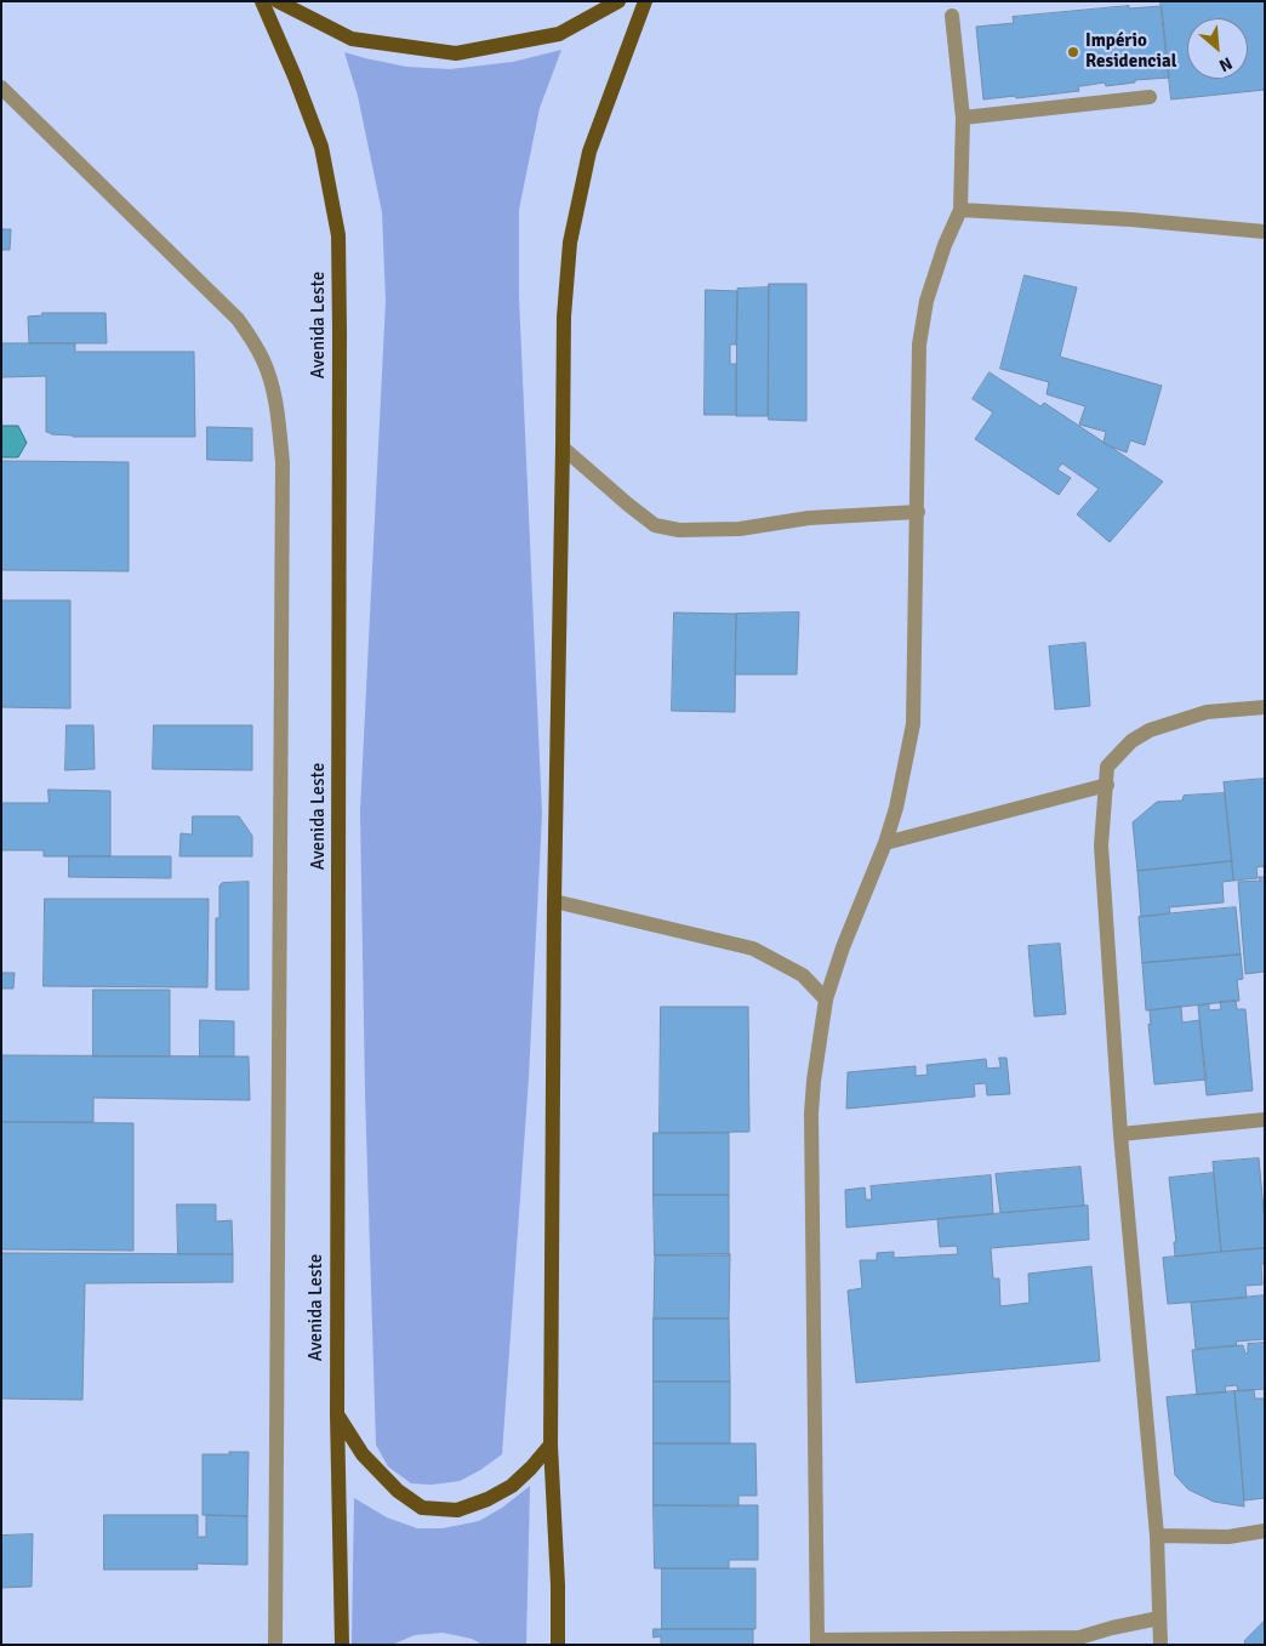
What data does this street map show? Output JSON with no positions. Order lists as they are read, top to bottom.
{
  "streets": {
    "main road": ["Avenida Leste"]
  },
  "places": ["Império Residencial"],
  "north": "bottom right"
}
